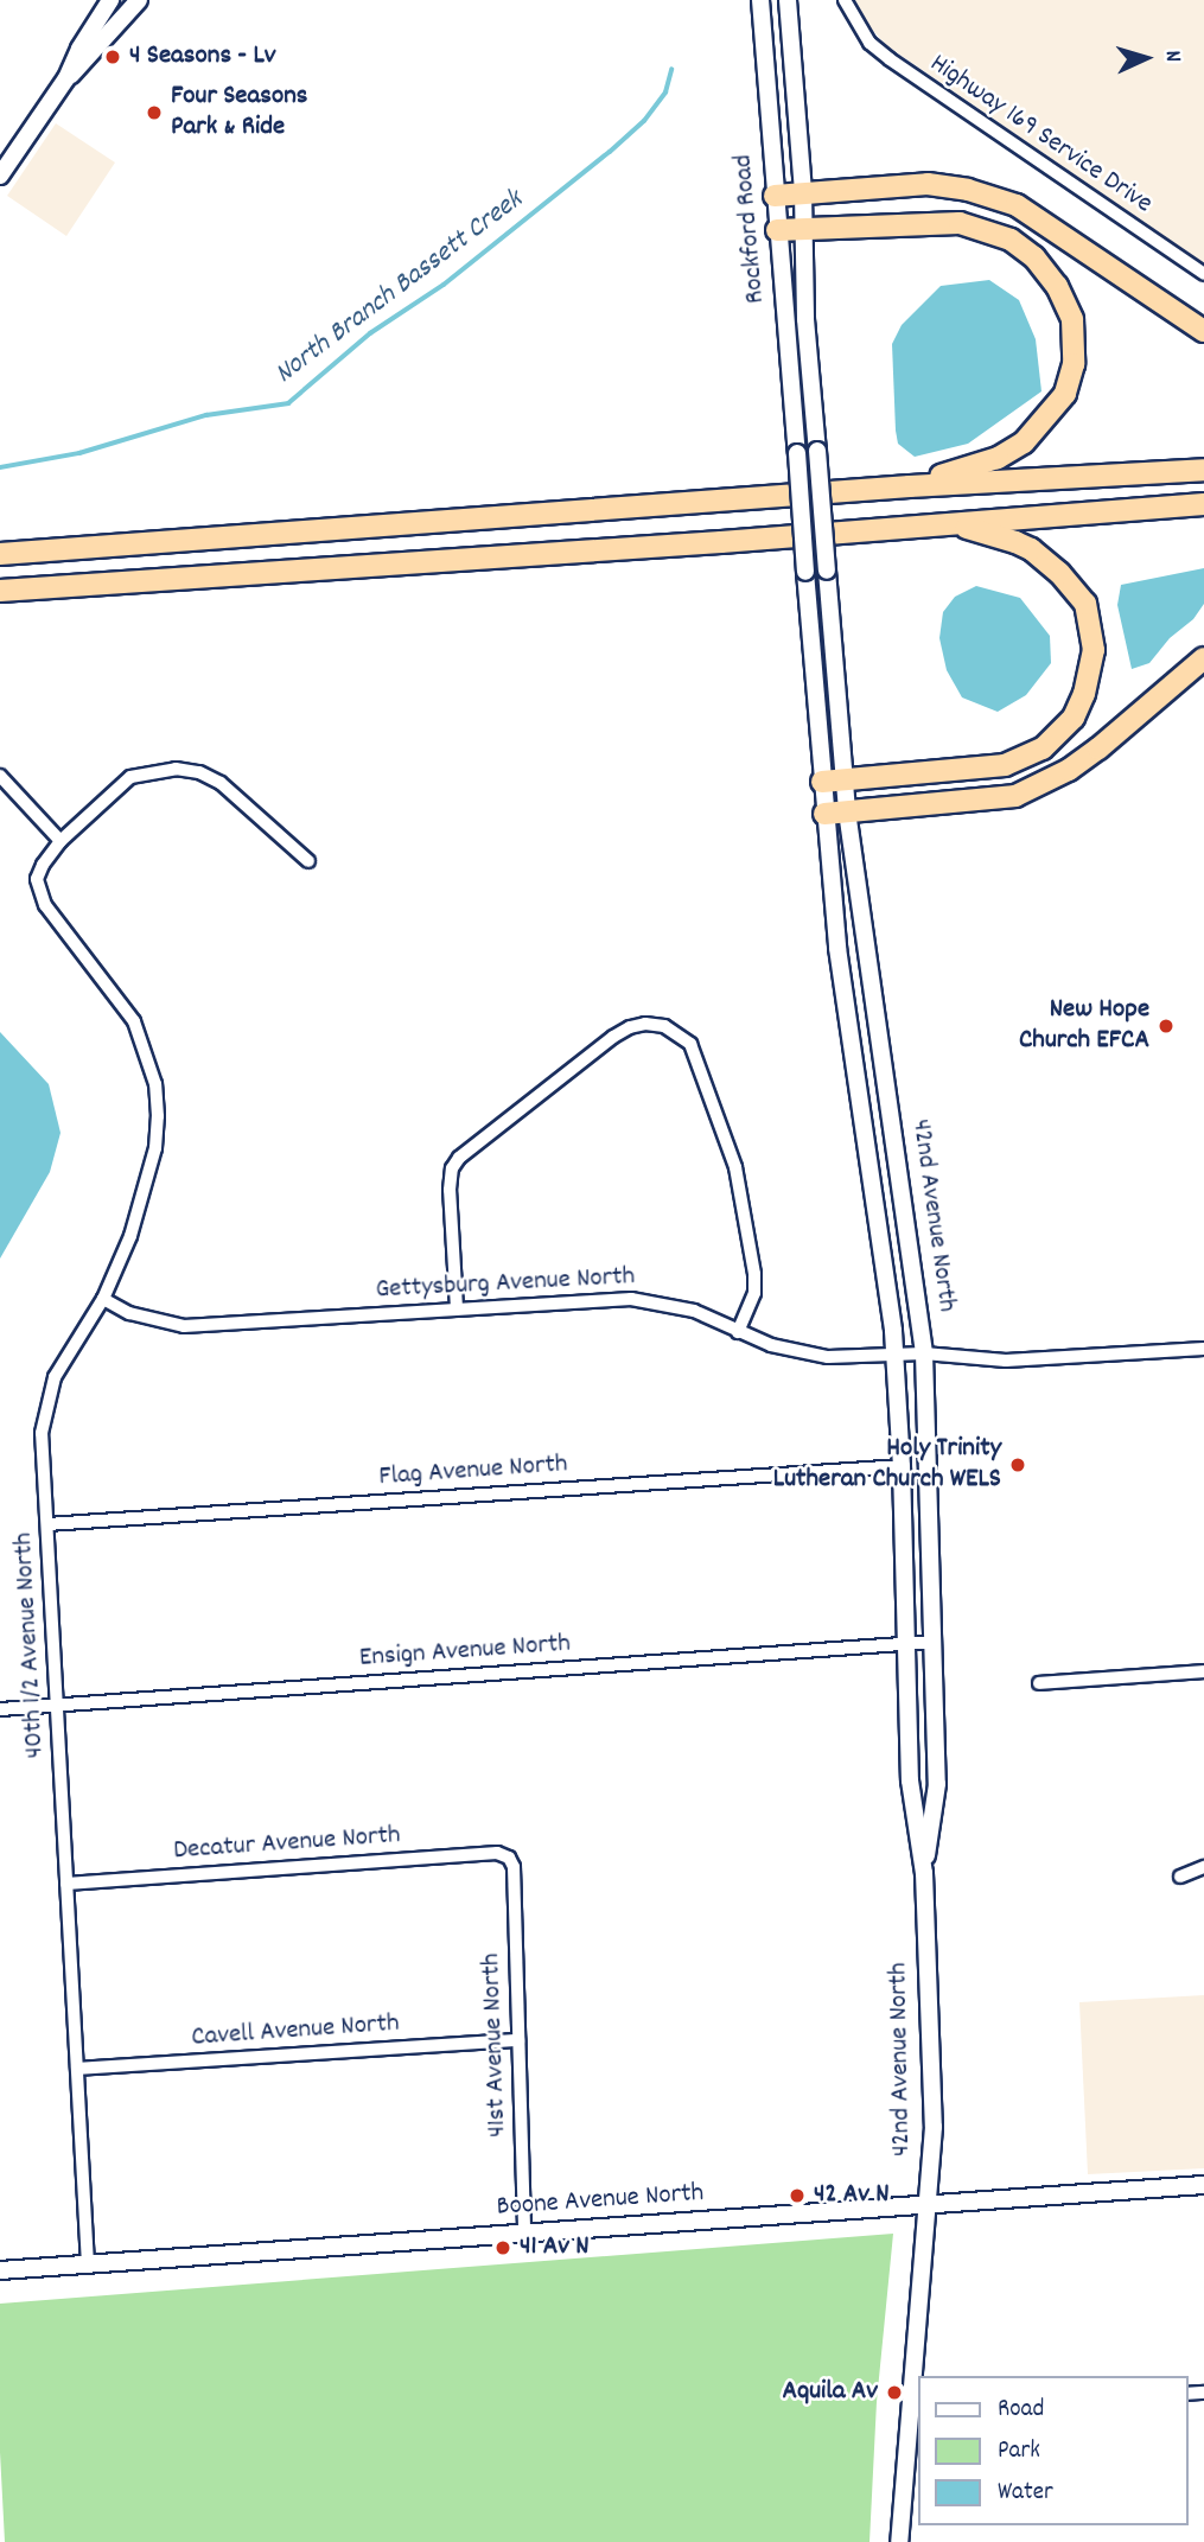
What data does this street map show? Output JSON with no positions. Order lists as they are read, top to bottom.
{
  "streets": {
    "main road": ["Rockford Road", "42nd Avenue North", "Boone Avenue North"],
    "street": [
      "Highway 169 Service Drive",
      "Gettysburg Avenue North",
      "Flag Avenue North",
      "40th 1/2 Avenue North",
      "Ensign Avenue North",
      "Decatur Avenue North",
      "Cavell Avenue North",
      "41st Avenue North"
    ]
  },
  "crossings": [
    ["Rockford Road", "42nd Avenue North"],
    ["42nd Avenue North", "Gettysburg Avenue North"],
    ["42nd Avenue North", "Flag Avenue North"],
    ["42nd Avenue North", "Ensign Avenue North"],
    ["42nd Avenue North", "Boone Avenue North"],
    ["Gettysburg Avenue North", "40th 1/2 Avenue North"],
    ["Flag Avenue North", "40th 1/2 Avenue North"],
    ["40th 1/2 Avenue North", "Ensign Avenue North"],
    ["40th 1/2 Avenue North", "Decatur Avenue North"],
    ["40th 1/2 Avenue North", "Cavell Avenue North"],
    ["40th 1/2 Avenue North", "Boone Avenue North"],
    ["Decatur Avenue North", "41st Avenue North"],
    ["Cavell Avenue North", "41st Avenue North"],
    ["41st Avenue North", "Boone Avenue North"]
  ],
  "water": ["North Branch Bassett Creek"],
  "places": [
    "4 Seasons - Lv",
    "Four Seasons Park & Ride",
    "New Hope Church EFCA",
    "Holy Trinity Lutheran Church WELS",
    "42 Av N",
    "41 Av N",
    "Aquila Av"
  ],
  "legend": ["Road", "Park", "Water"],
  "north": "right"
}
